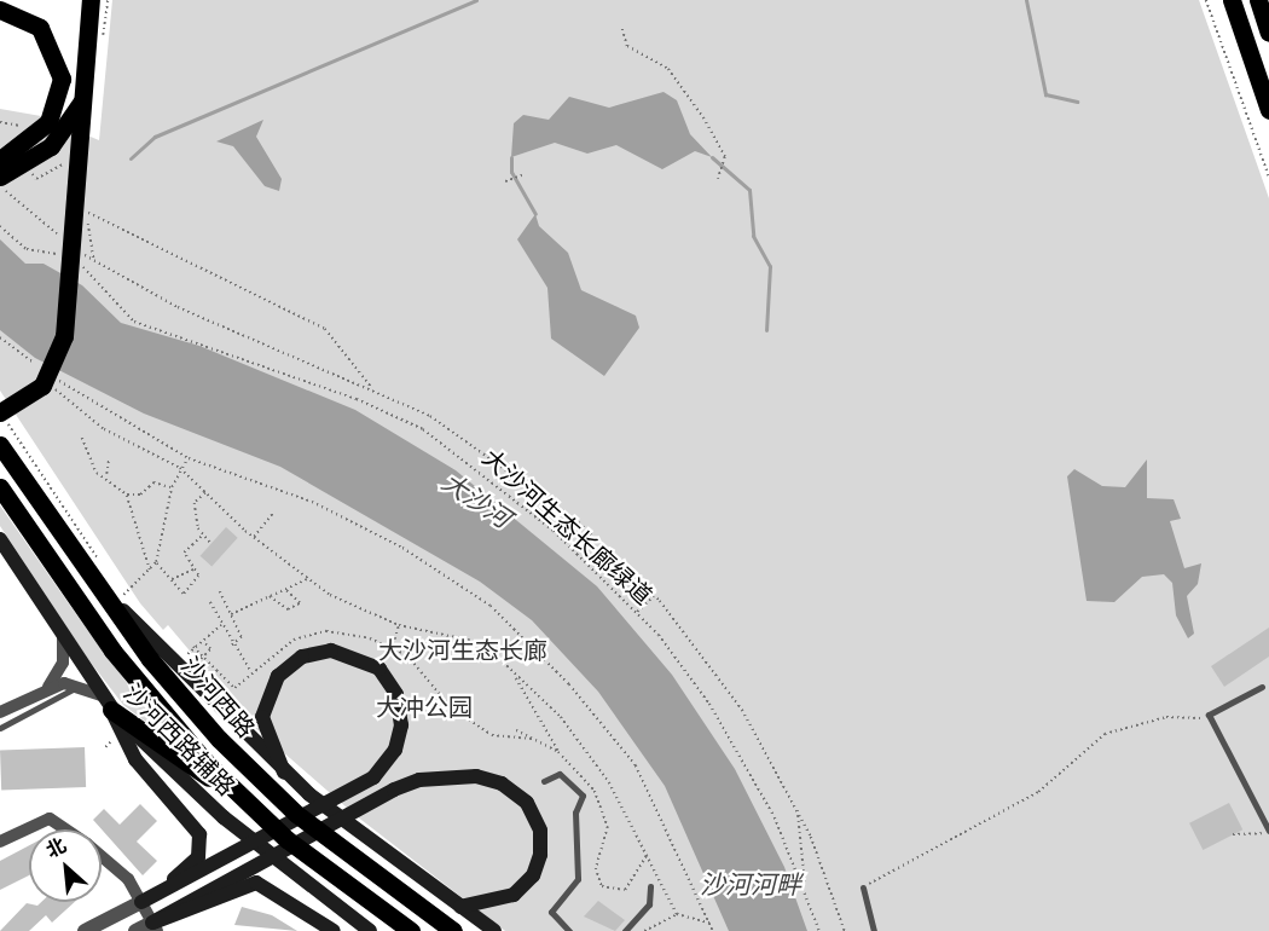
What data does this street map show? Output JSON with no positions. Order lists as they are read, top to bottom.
{
  "streets": {
    "main road": ["沙河西路", "沙河西路辅路"],
    "path": ["大沙河生态长廊绿道"]
  },
  "water": ["大沙河", "沙河河畔"],
  "parks": ["大沙河生态长廊", "大冲公园"],
  "north": "top left"
}
